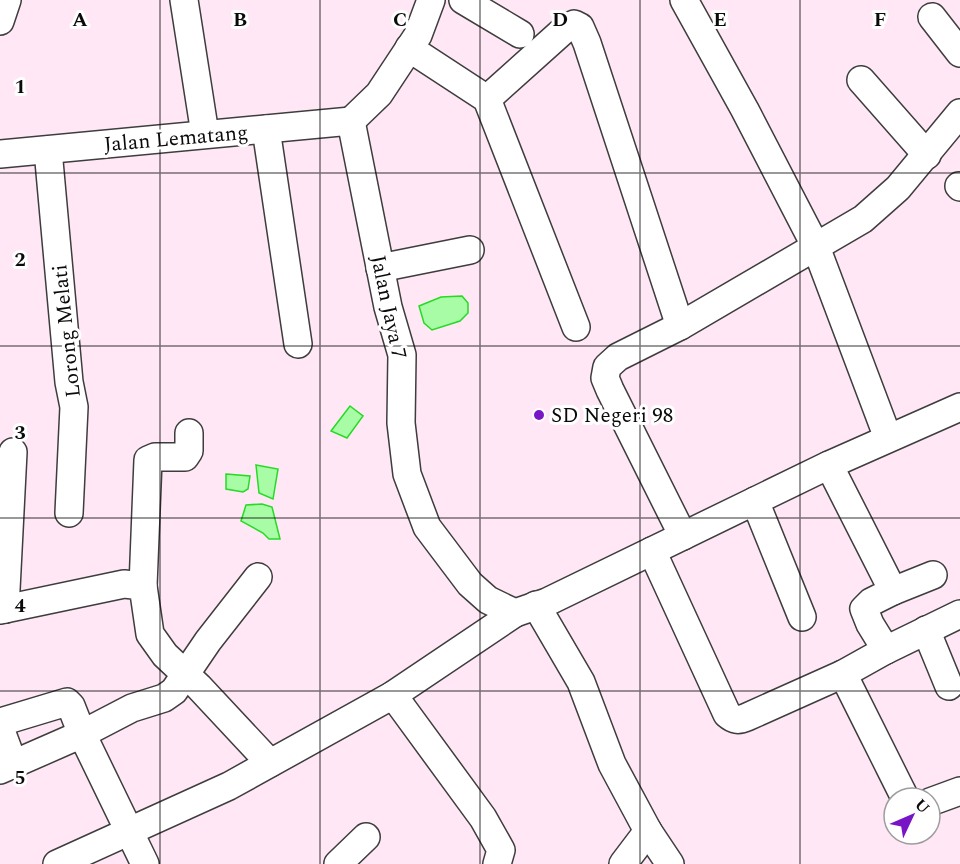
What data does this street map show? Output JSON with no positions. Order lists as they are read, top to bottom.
{
  "streets": {
    "street": ["Jalan Lematang", "Jalan Jaya 7", "Lorong Melati"]
  },
  "crossings": [
    ["Jalan Lematang", "Jalan Jaya 7"],
    ["Jalan Lematang", "Lorong Melati"]
  ],
  "places": ["SD Negeri 98"],
  "north": "top right",
  "grid": {
    "columns": [
      "A",
      "B",
      "C",
      "D",
      "E",
      "F"
    ],
    "rows": [
      "1",
      "2",
      "3",
      "4",
      "5"
    ]
  }
}
